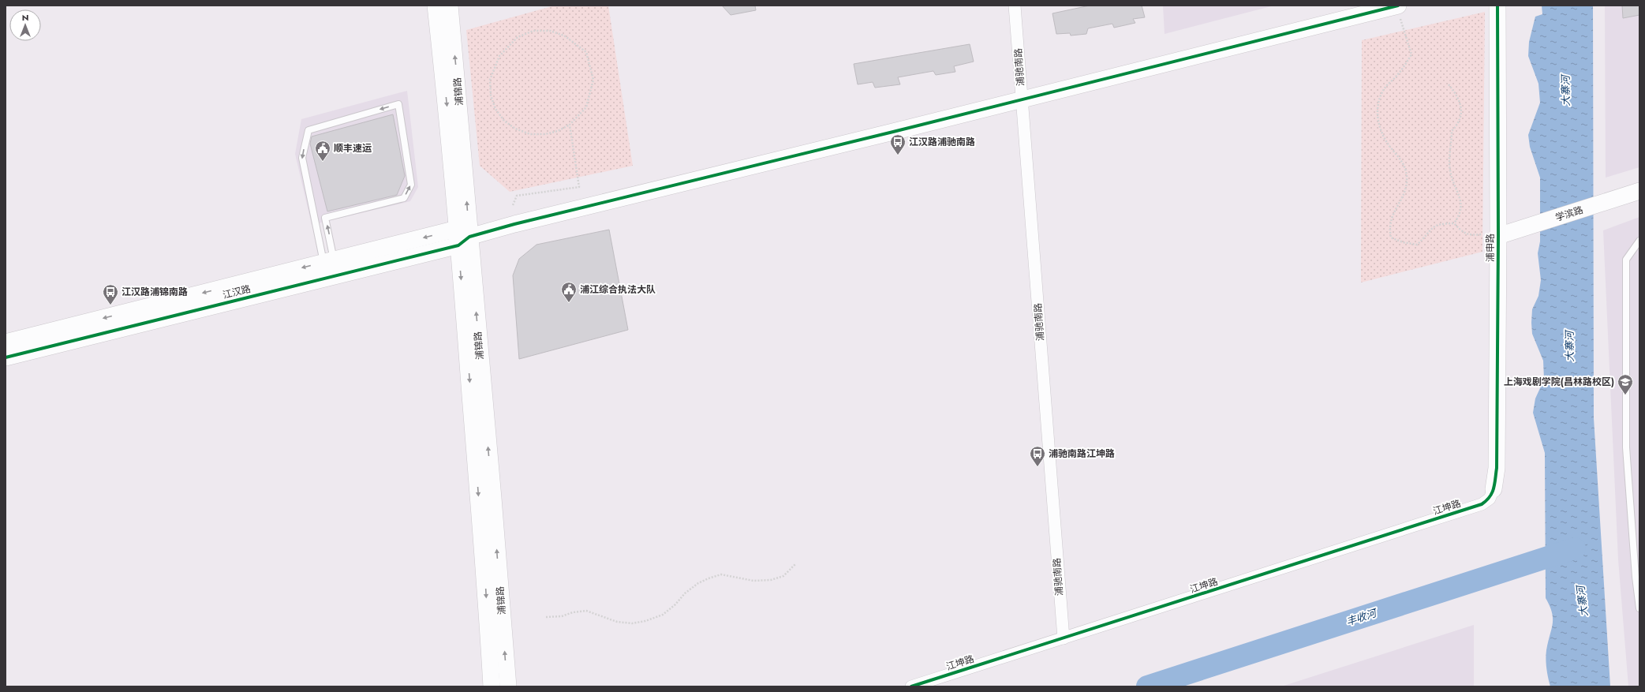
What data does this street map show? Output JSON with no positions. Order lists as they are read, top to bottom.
{
  "streets": {
    "street": [
      "浦驰南路",
      "浦锦路",
      "学滨路",
      "浦申路",
      "江汉路",
      "江坤路"
    ]
  },
  "crossings": [
    ["浦驰南路", "江坤路"],
    ["浦锦路", "江汉路"],
    ["学滨路", "浦申路"],
    ["浦申路", "江坤路"]
  ],
  "water": ["大寨河", "丰收河"],
  "places": {
    "bus stop": ["江汉路浦驰南路", "江汉路浦锦南路", "浦驰南路江坤路"],
    "public building": ["顺丰速运", "浦江综合执法大队"],
    "school or university": ["上海戏剧学院(昌林路校区)"]
  },
  "north": "top"
}
